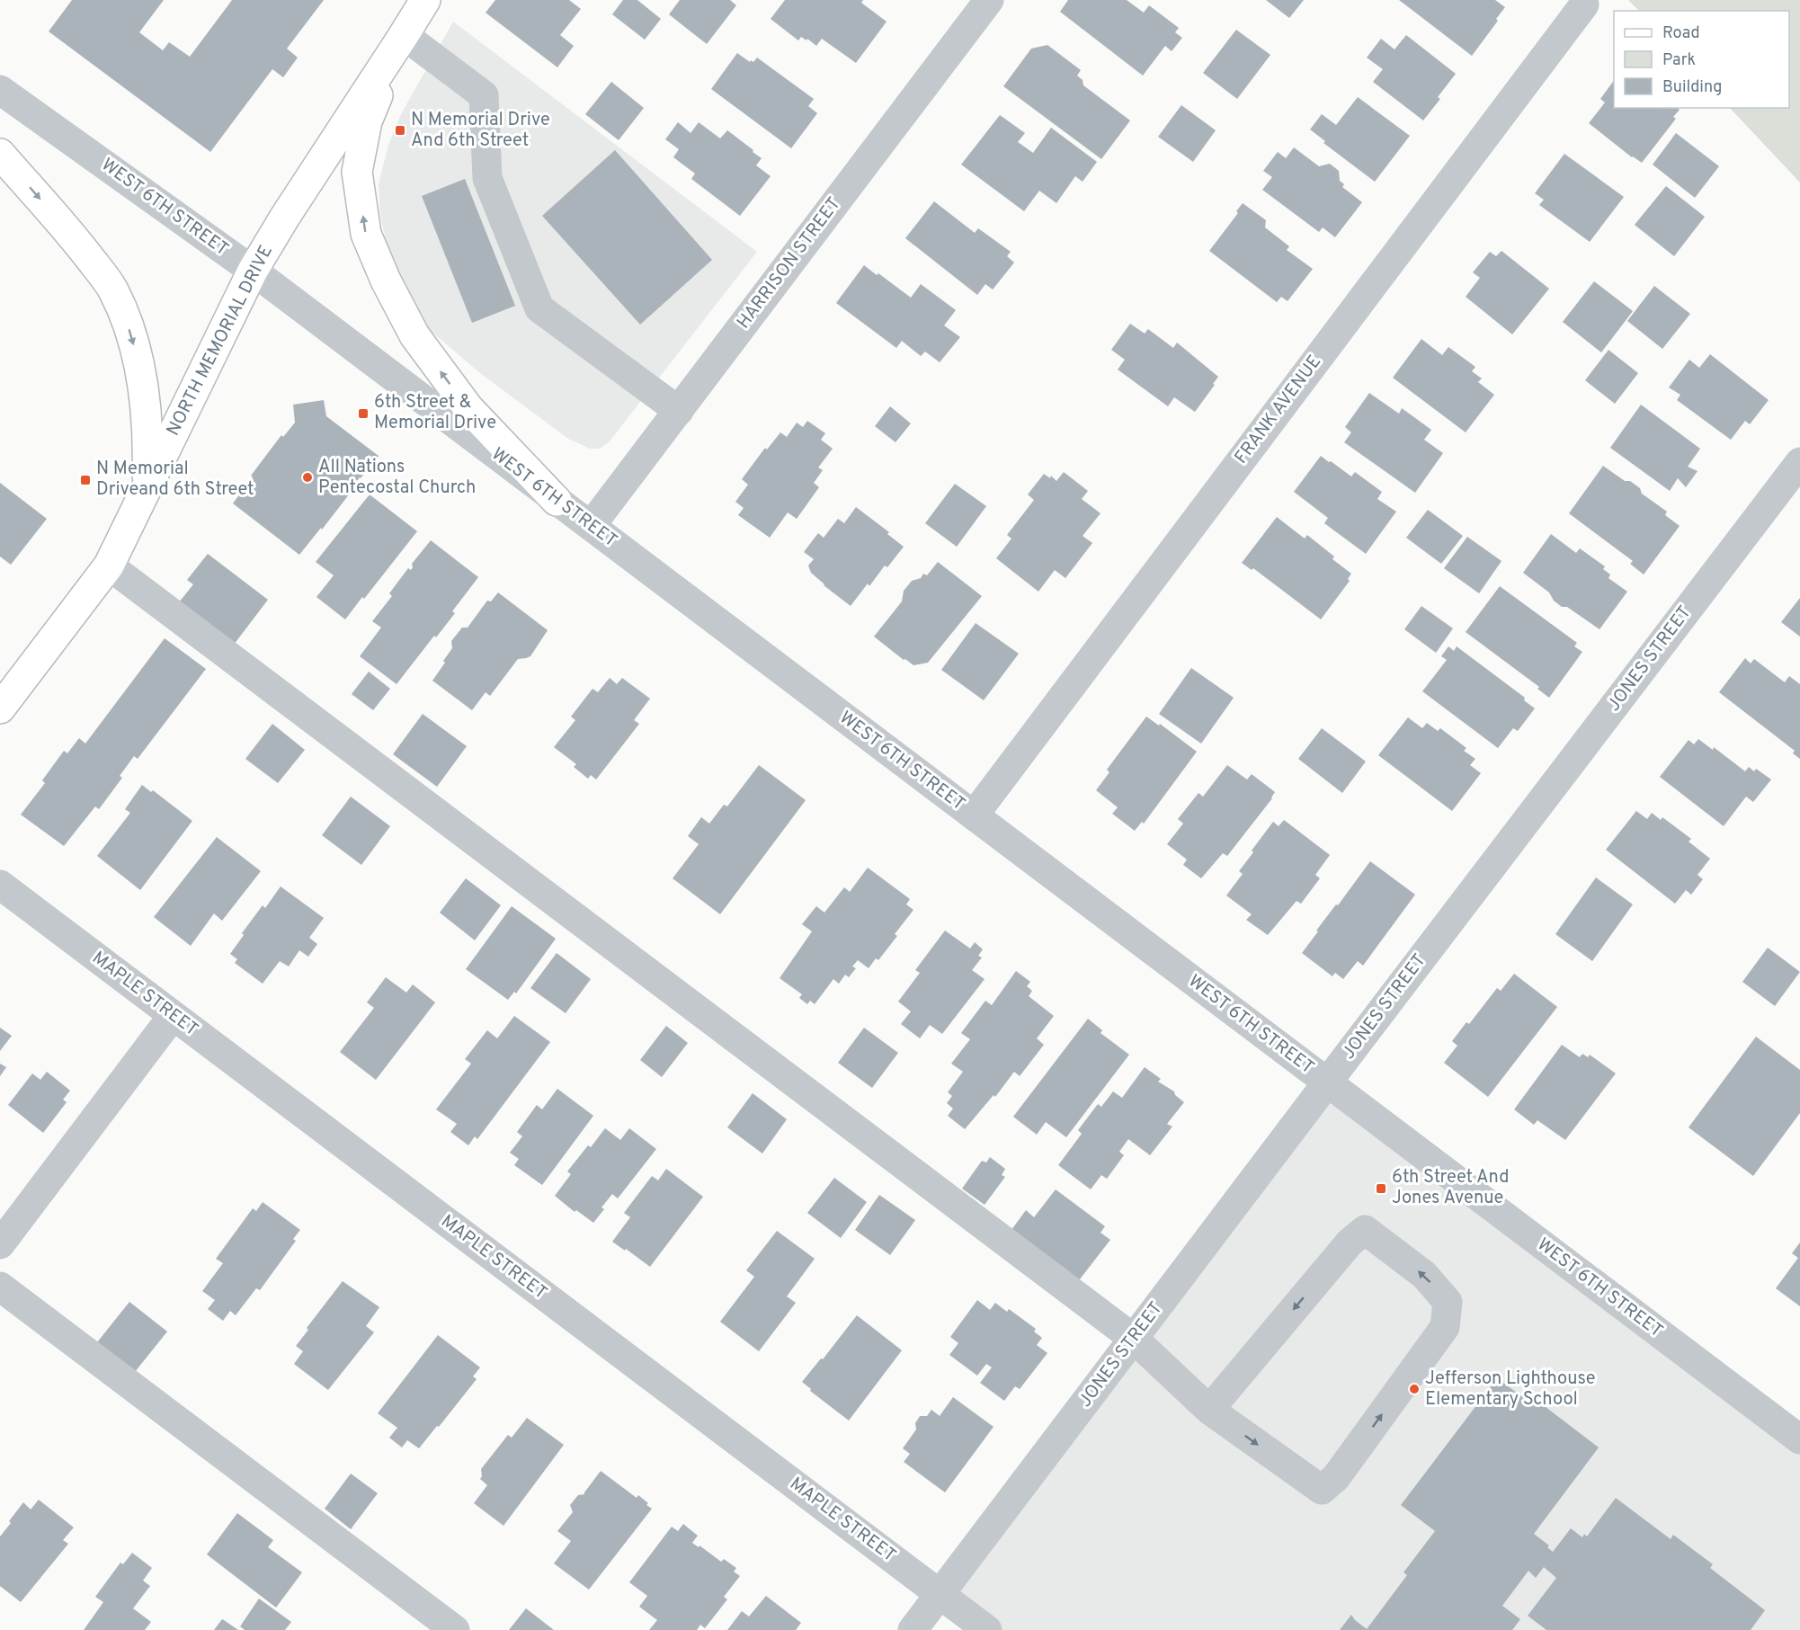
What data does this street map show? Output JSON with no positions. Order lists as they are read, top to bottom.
{
  "streets": {
    "main road": ["NORTH MEMORIAL DRIVE"],
    "street": [
      "WEST 6TH STREET",
      "HARRISON STREET",
      "FRANK AVENUE",
      "JONES STREET",
      "MAPLE STREET"
    ]
  },
  "crossings": [
    ["WEST 6TH STREET", "HARRISON STREET"],
    ["WEST 6TH STREET", "NORTH MEMORIAL DRIVE"],
    ["WEST 6TH STREET", "FRANK AVENUE"],
    ["WEST 6TH STREET", "JONES STREET"],
    ["JONES STREET", "MAPLE STREET"]
  ],
  "places": {
    "transit": [
      "N Memorial Drive And 6th Street",
      "6th Street & Memorial Drive",
      "N Memorial Driveand 6th Street",
      "6th Street And Jones Avenue"
    ],
    "other": ["All Nations Pentecostal Church", "Jefferson Lighthouse Elementary School"]
  },
  "legend": ["Road", "Park", "Building"]
}
